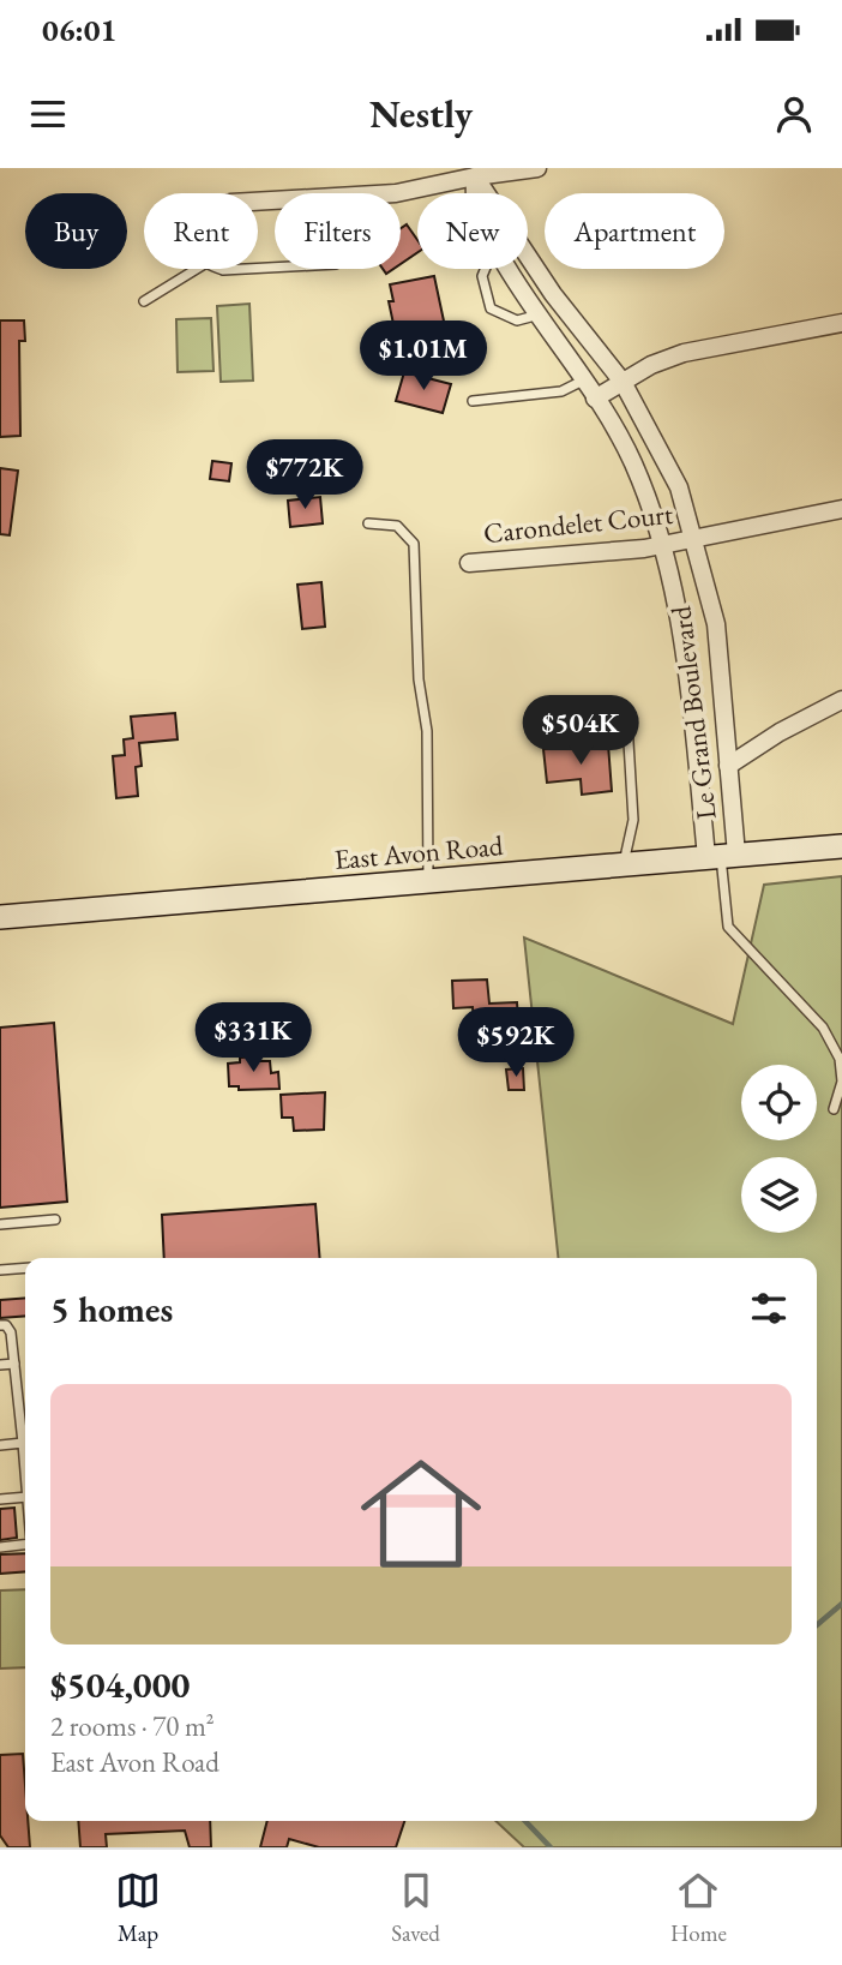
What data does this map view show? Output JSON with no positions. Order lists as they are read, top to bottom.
{
  "streets": {
    "main road": ["East Avon Road"],
    "street": ["Carondelet Court", "Le Grand Boulevard"]
  },
  "crossings": [
    ["Carondelet Court", "Le Grand Boulevard"],
    ["Le Grand Boulevard", "East Avon Road"]
  ],
  "page": {
    "status": "06:01",
    "header": "Nestly",
    "chip": [
      "Buy",
      "Rent",
      "Filters",
      "New",
      "Apartment"
    ],
    "price": [
      "$1.01M",
      "$772K",
      "$504K",
      "$331K",
      "$592K"
    ],
    "heading": "5 homes",
    "list": [
      {
        "name": "$504,000",
        "note": "2 rooms · 70 m² · East Avon Road"
      }
    ],
    "tabs": ["Map", "Saved", "Home"]
  }
}
